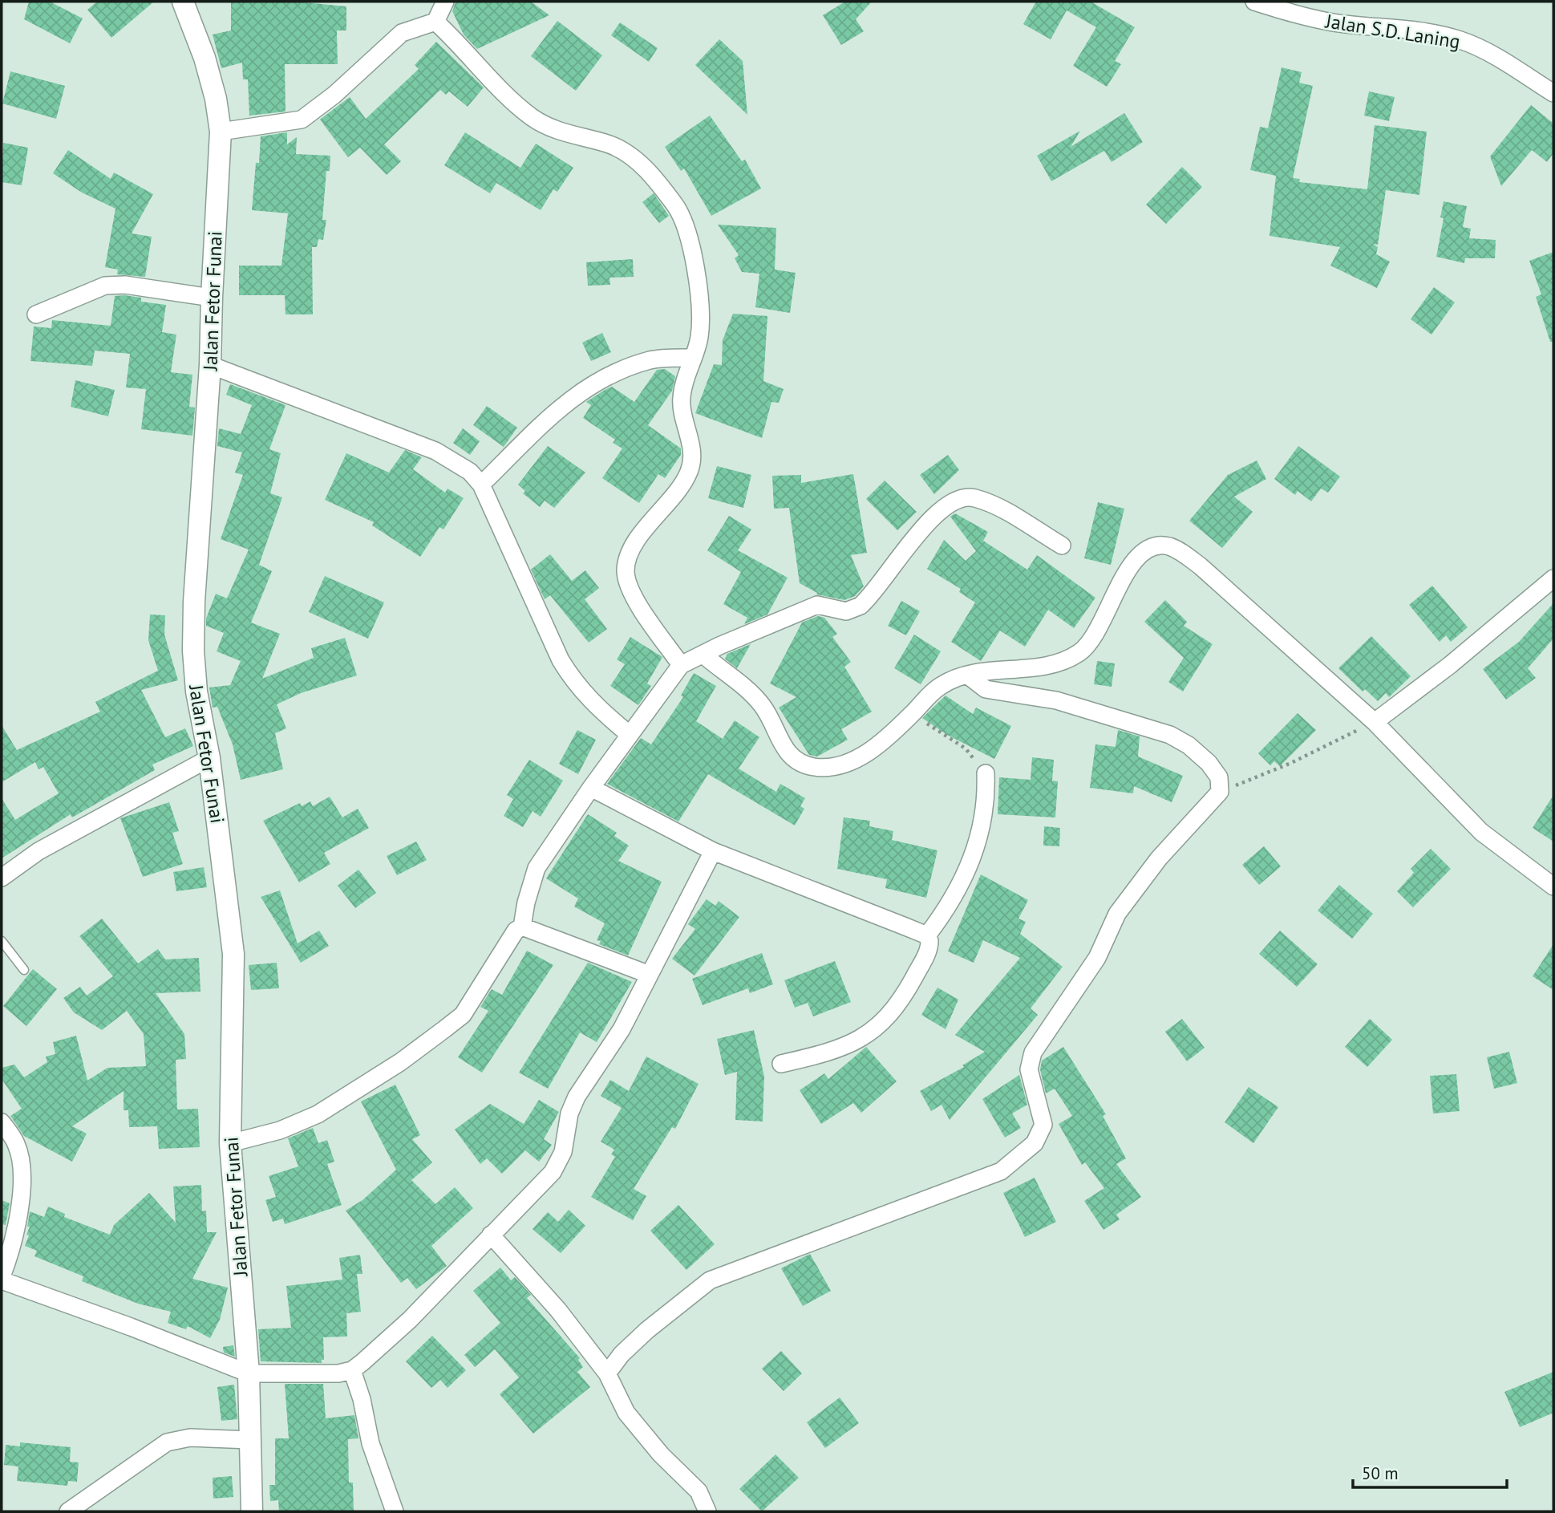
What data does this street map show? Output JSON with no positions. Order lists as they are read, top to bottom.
{
  "streets": {
    "street": ["Jalan S.D. Laning", "Jalan Fetor Funai"]
  },
  "scale_bar": "50 m"
}
